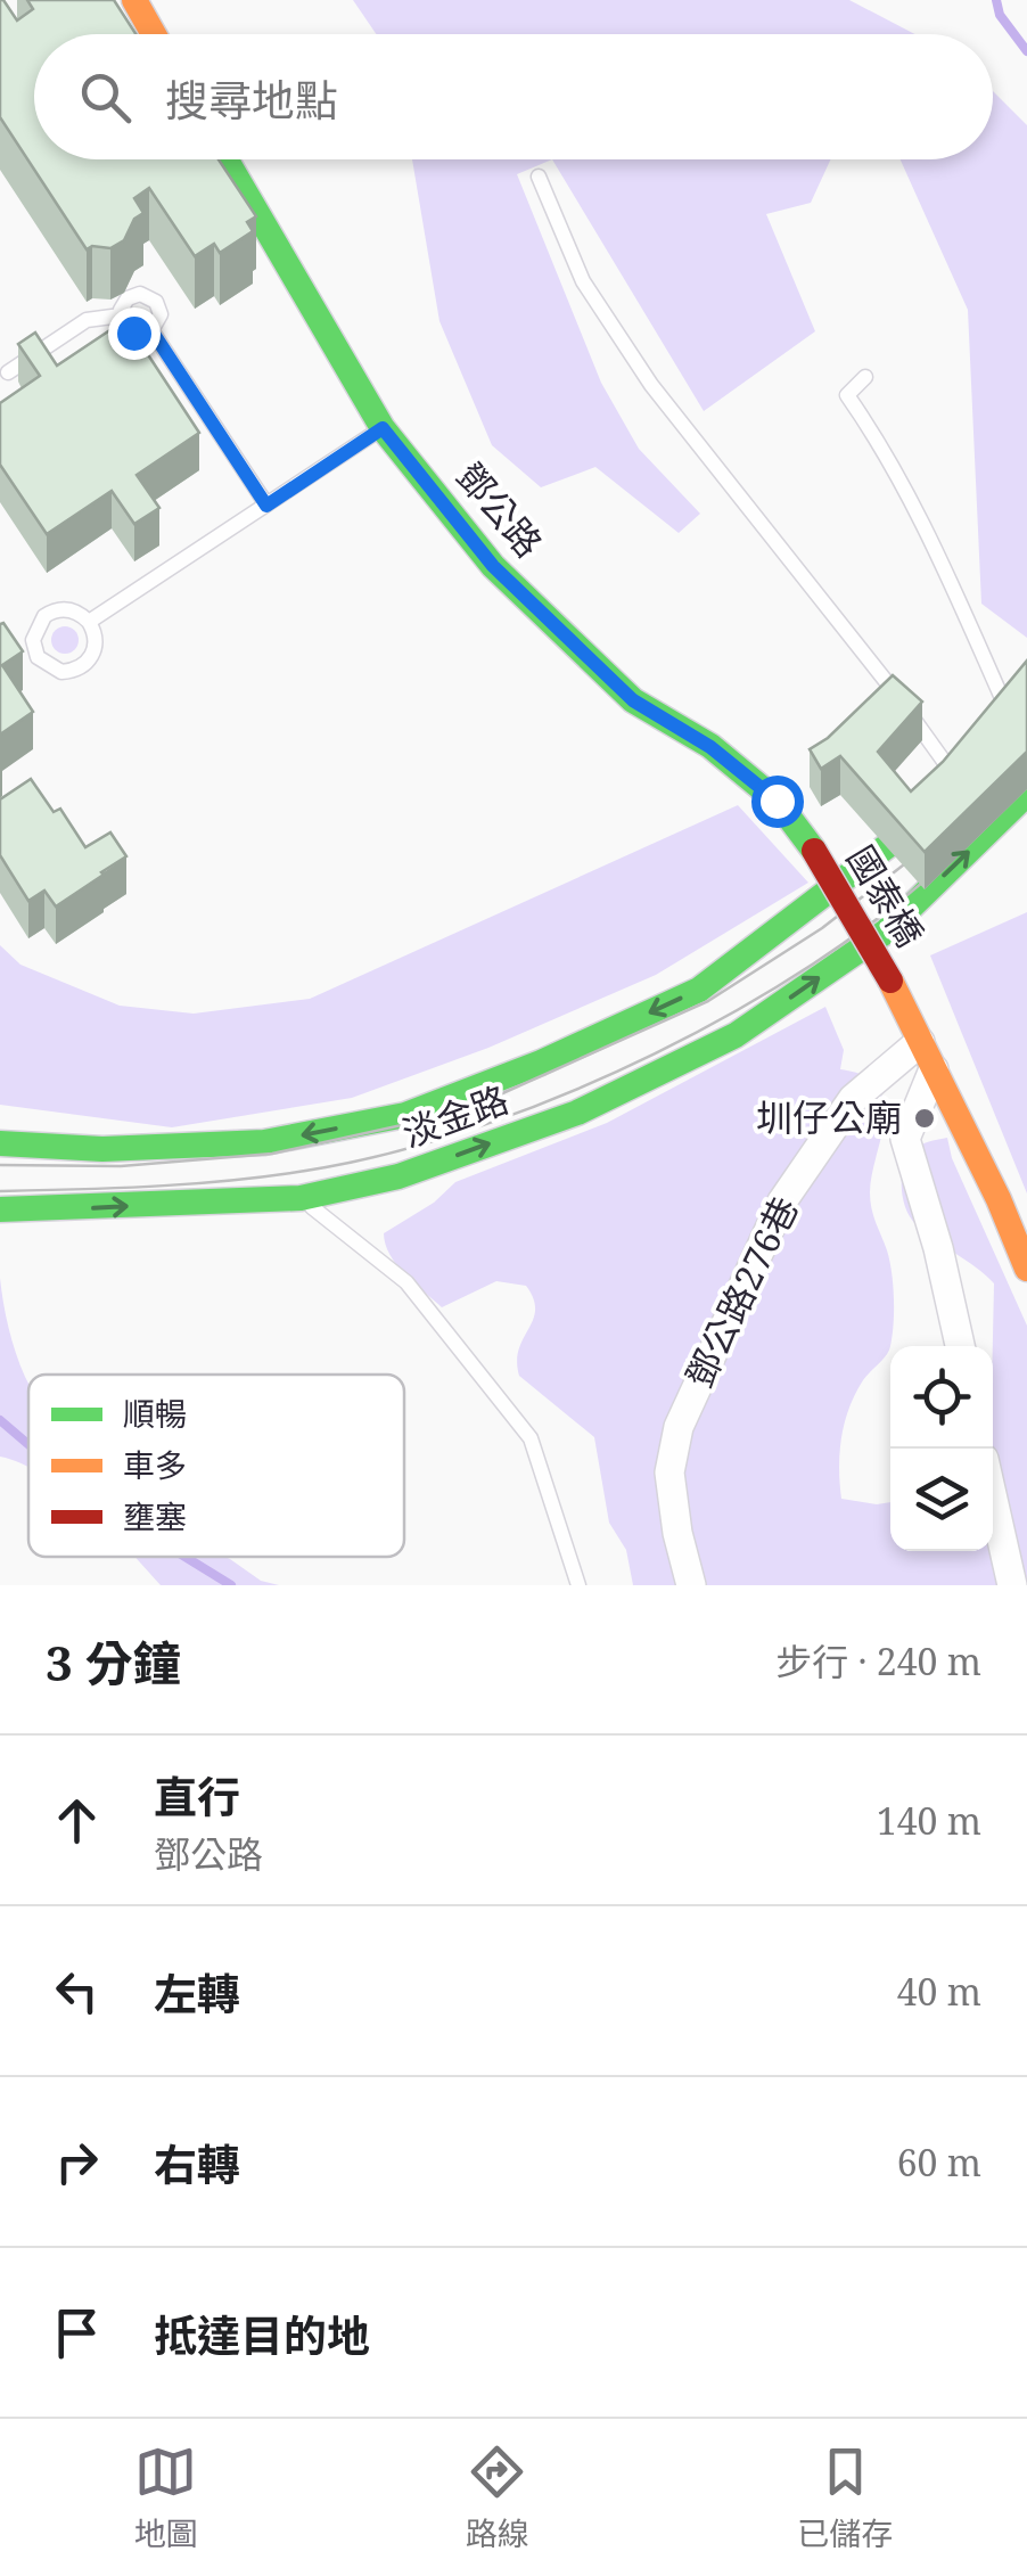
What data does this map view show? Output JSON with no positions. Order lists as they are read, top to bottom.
{
  "streets": {
    "main road": ["鄧公路", "國泰橋", "淡金路"],
    "street": ["鄧公路276巷"]
  },
  "crossings": [
    ["鄧公路", "國泰橋"],
    ["國泰橋", "淡金路"],
    ["國泰橋", "鄧公路276巷"]
  ],
  "places": ["圳仔公廟"],
  "legend": ["順暢", "車多", "壅塞"],
  "page": {
    "search": "搜尋地點",
    "heading": ["3 分鐘", "步行 · 240 m"],
    "list": [
      ["直行", "鄧公路", "140 m"],
      ["左轉", "40 m"],
      ["右轉", "60 m"],
      "抵達目的地"
    ],
    "nav": ["地圖", "路線", "已儲存"]
  }
}
